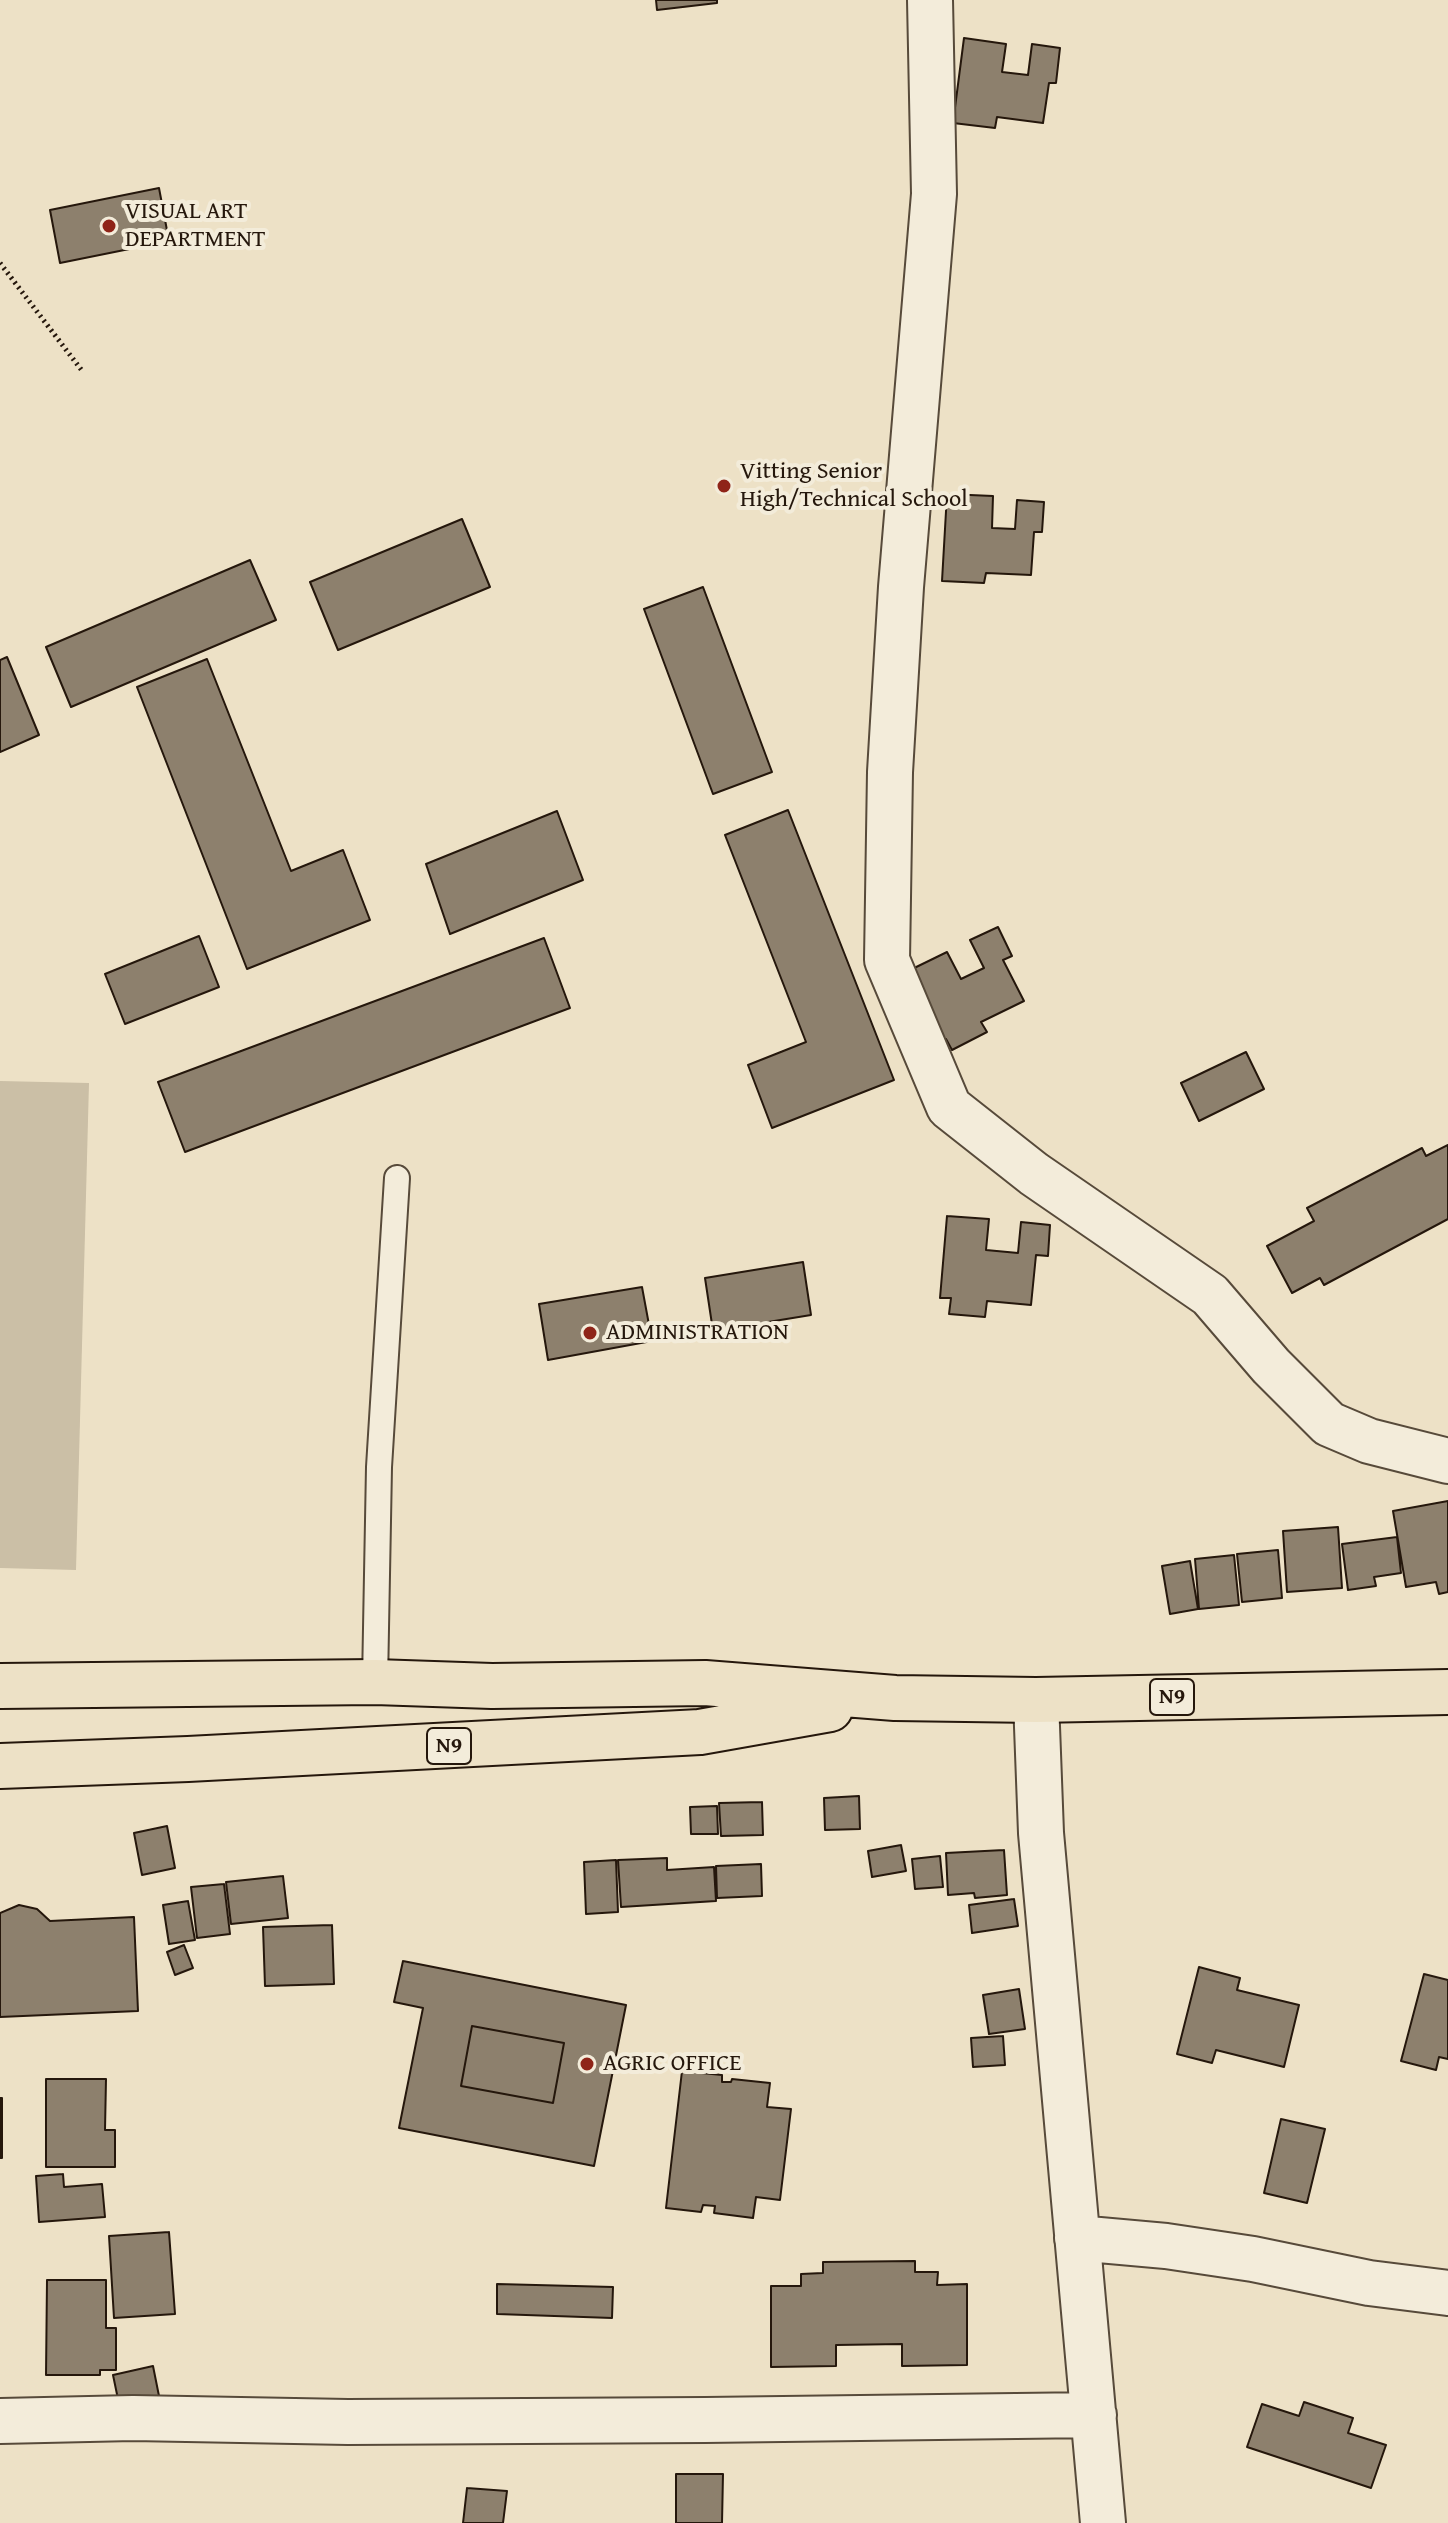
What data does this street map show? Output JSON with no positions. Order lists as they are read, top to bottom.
{
  "streets": {
    "highway": ["N9"]
  },
  "places": [
    "VISUAL ART DEPARTMENT",
    "Vitting Senior High/Technical School",
    "ADMINISTRATION",
    "AGRIC OFFICE"
  ]
}
